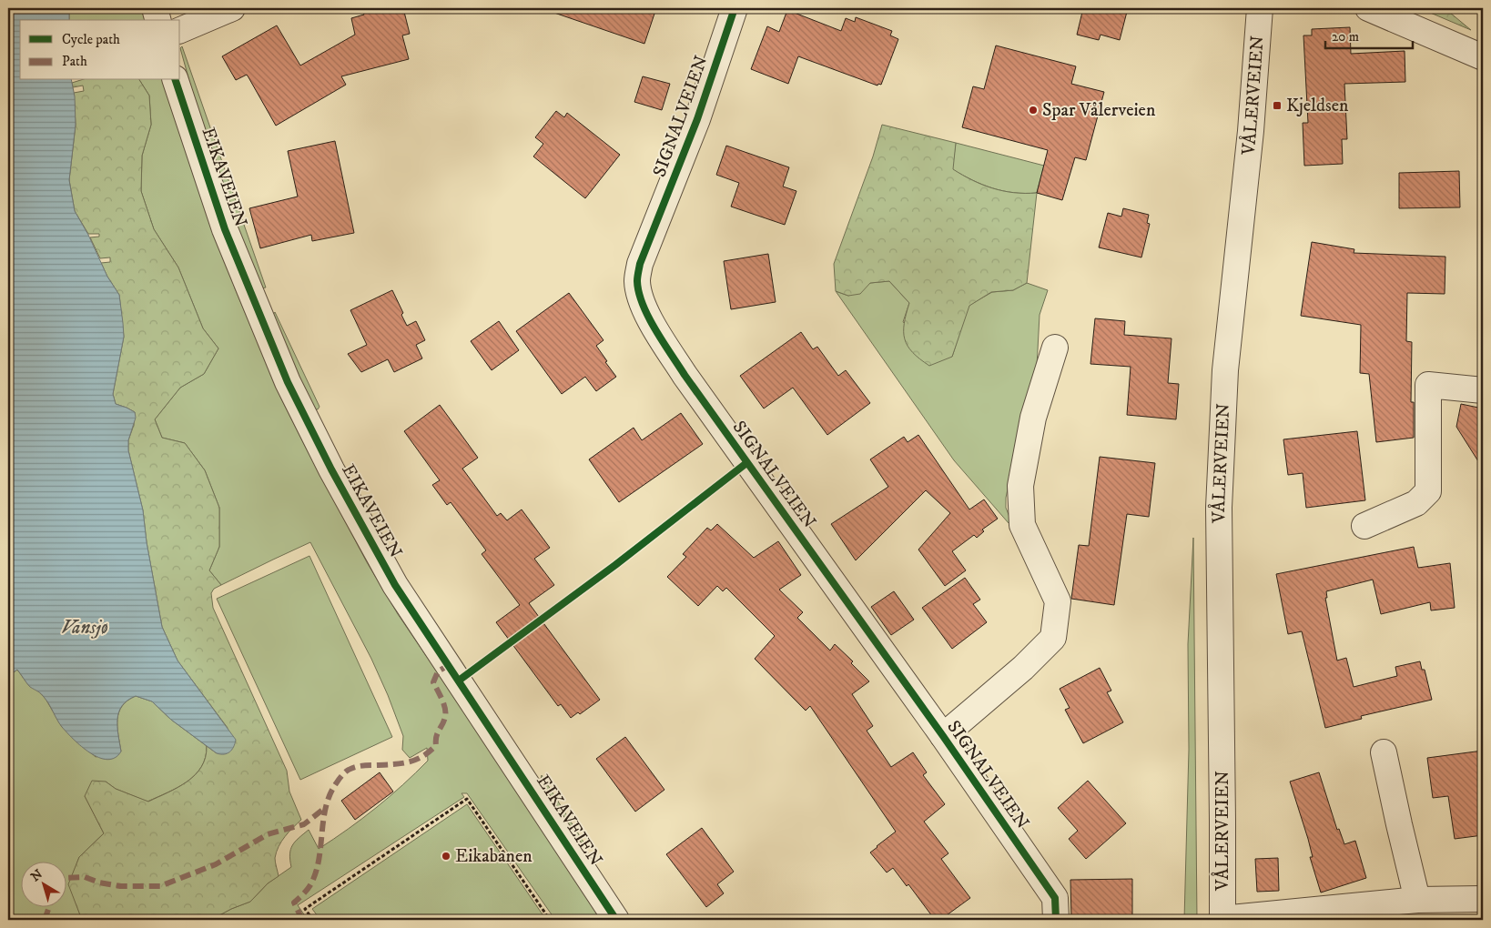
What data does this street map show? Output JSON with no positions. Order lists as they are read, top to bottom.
{
  "streets": {
    "street": ["VÅLERVEIEN", "SIGNALVEIEN", "EIKAVEIEN"]
  },
  "water": ["Vansjø"],
  "places": {
    "transit": ["Kjeldsen"],
    "other": ["Spar Vålerveien", "Eikabanen"]
  },
  "legend": ["Cycle path", "Path"],
  "scale_bar": "20 m",
  "north": "top left"
}
